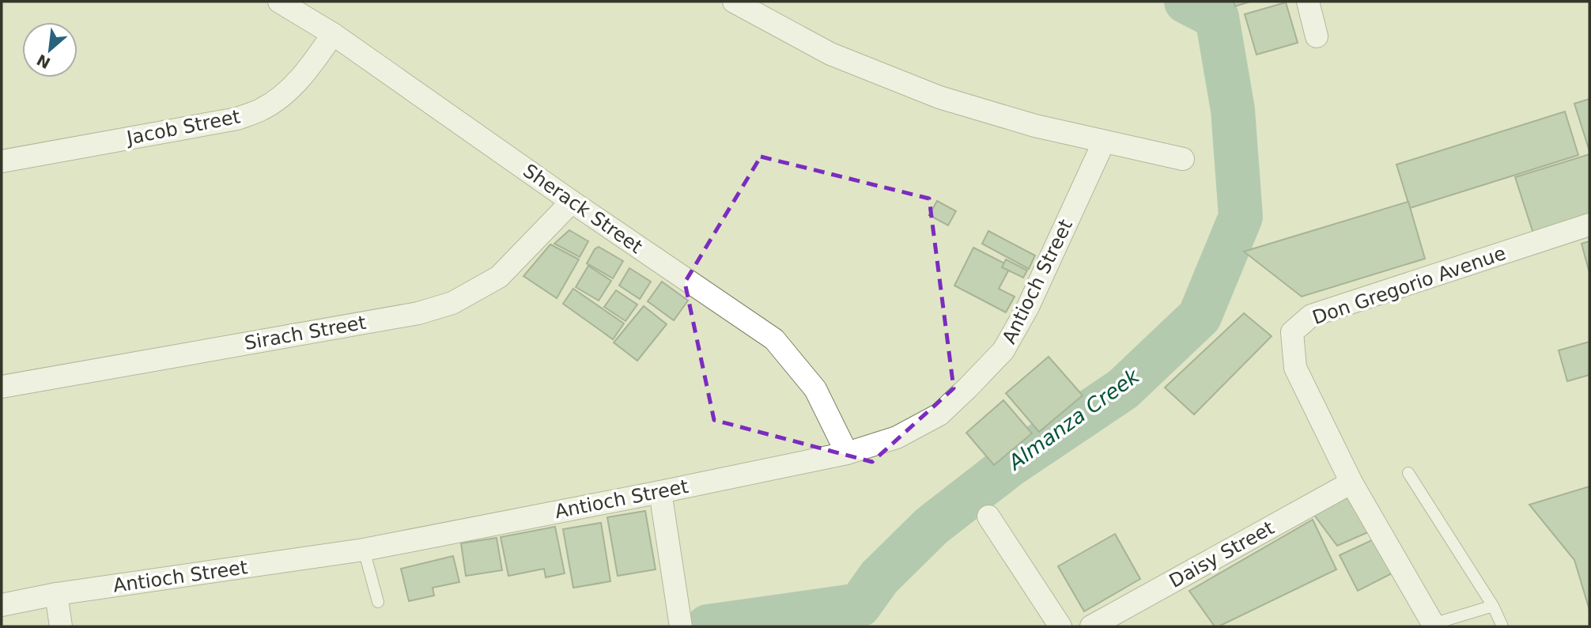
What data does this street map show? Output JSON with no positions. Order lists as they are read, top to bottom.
{
  "streets": {
    "street": [
      "Jacob Street",
      "Sherack Street",
      "Antioch Street",
      "Don Gregorio Avenue",
      "Sirach Street",
      "Daisy Street"
    ]
  },
  "crossings": [
    ["Jacob Street", "Sherack Street"],
    ["Sherack Street", "Antioch Street"],
    ["Sherack Street", "Sirach Street"],
    ["Don Gregorio Avenue", "Daisy Street"]
  ],
  "water": ["Almanza Creek"],
  "north": "bottom left"
}
